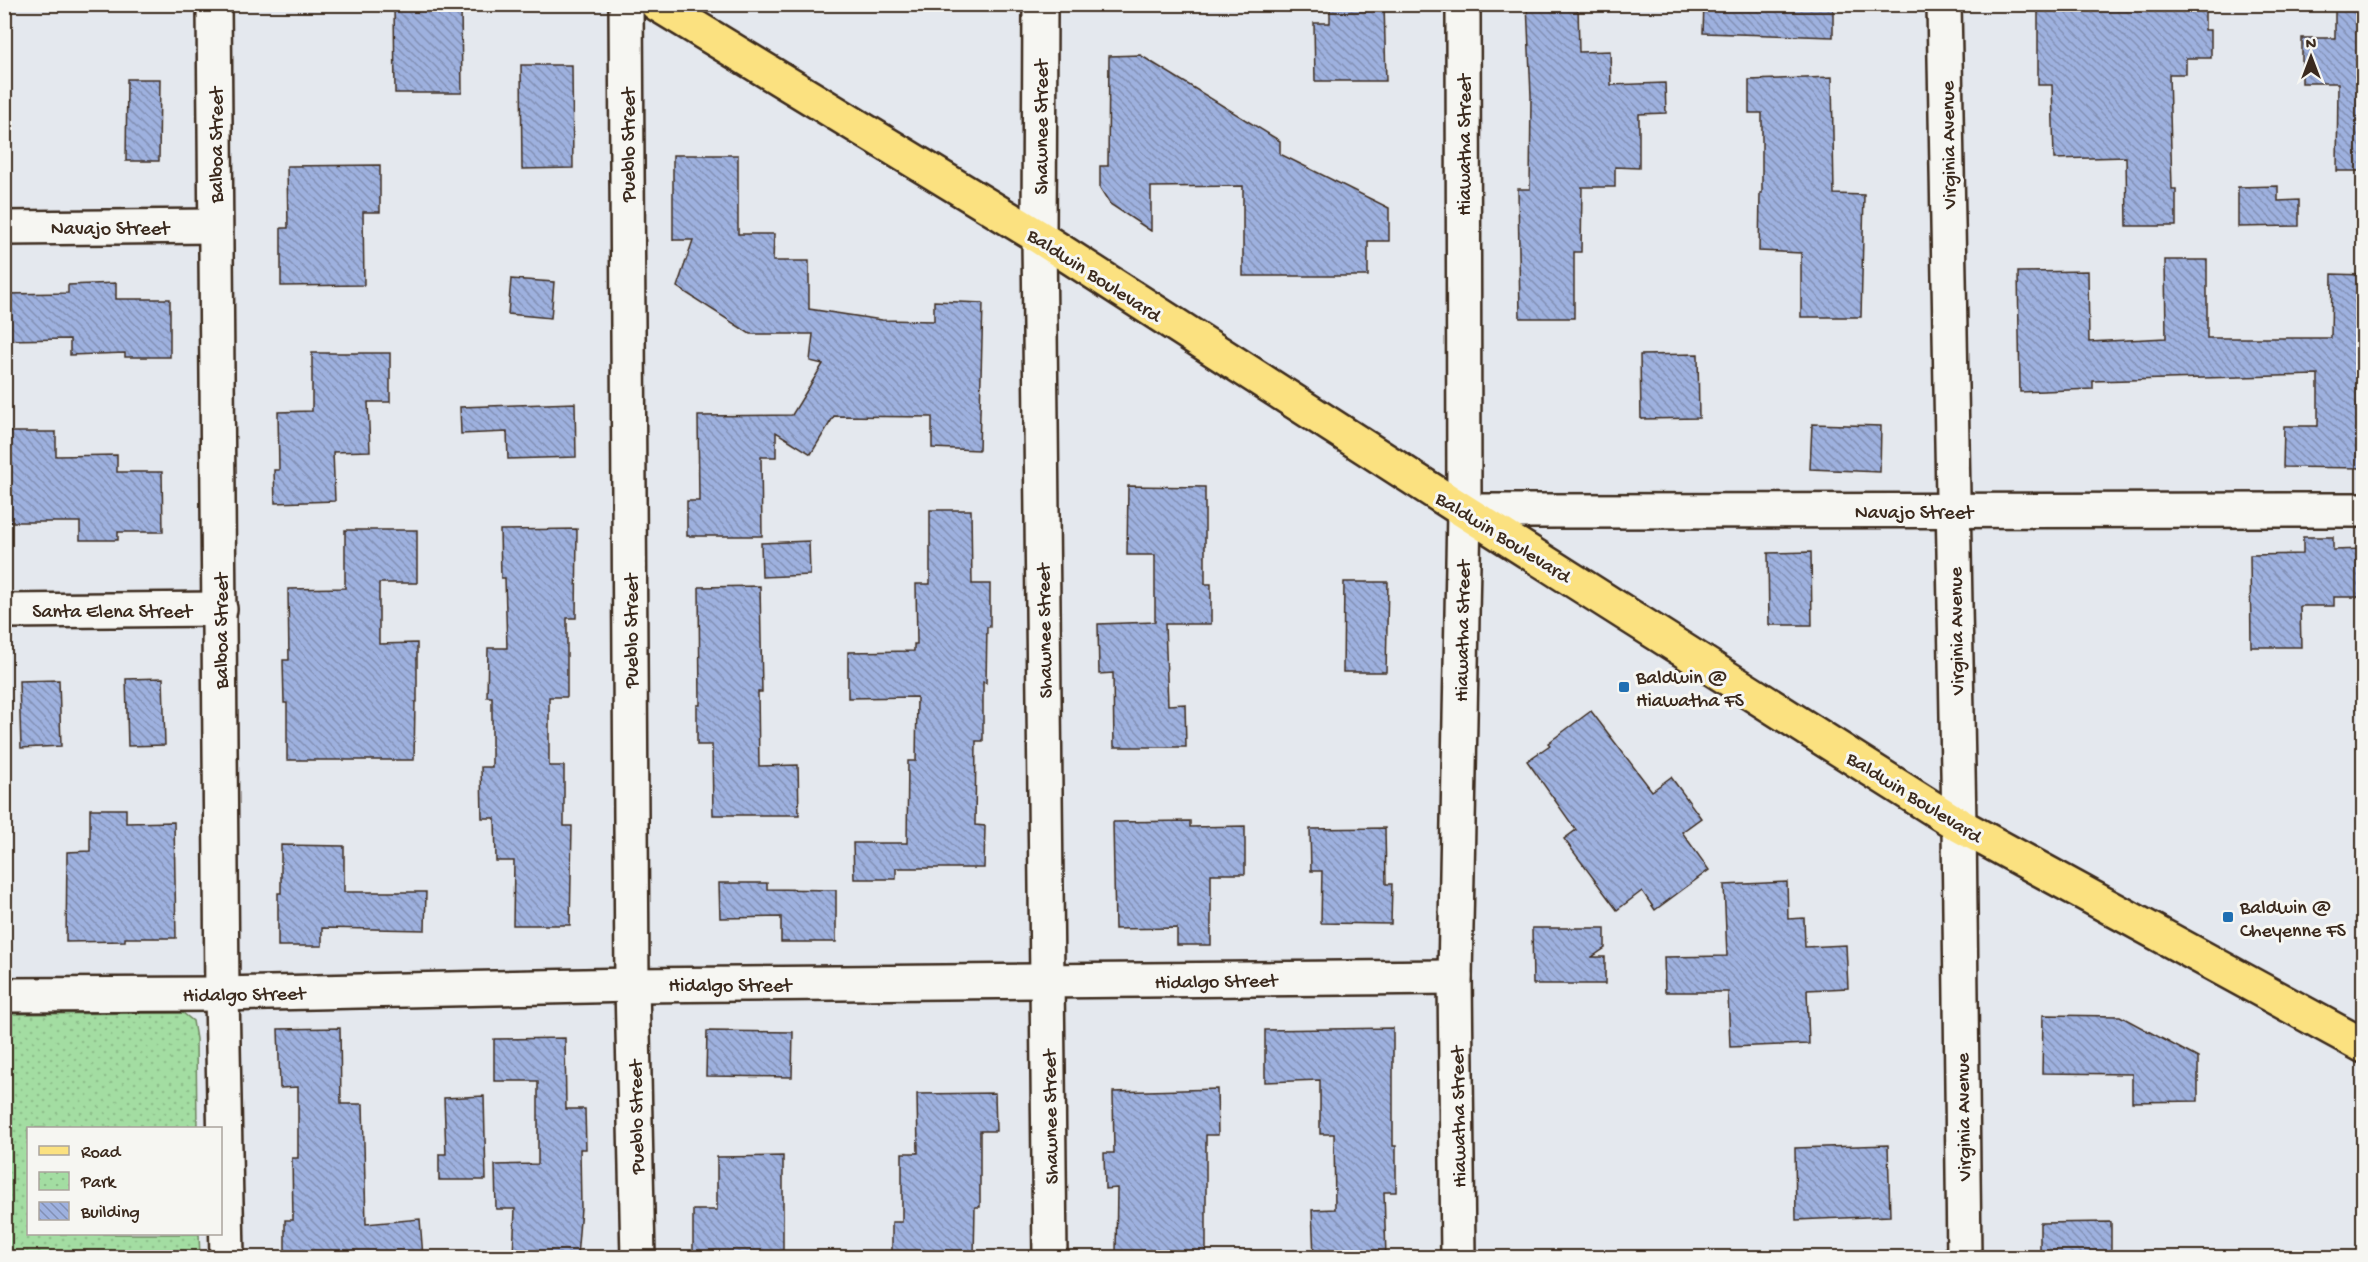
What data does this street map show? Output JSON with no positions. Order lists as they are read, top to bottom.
{
  "streets": {
    "main road": ["Baldwin Boulevard"],
    "street": [
      "Shawnee Street",
      "Balboa Street",
      "Pueblo Street",
      "Hiawatha Street",
      "Virginia Avenue",
      "Navajo Street",
      "Santa Elena Street",
      "Hidalgo Street"
    ]
  },
  "crossings": [
    ["Shawnee Street", "Baldwin Boulevard"],
    ["Shawnee Street", "Hidalgo Street"],
    ["Balboa Street", "Navajo Street"],
    ["Balboa Street", "Santa Elena Street"],
    ["Balboa Street", "Hidalgo Street"],
    ["Pueblo Street", "Hidalgo Street"],
    ["Hiawatha Street", "Navajo Street"],
    ["Hiawatha Street", "Baldwin Boulevard"],
    ["Hiawatha Street", "Hidalgo Street"],
    ["Virginia Avenue", "Navajo Street"],
    ["Virginia Avenue", "Baldwin Boulevard"],
    ["Navajo Street", "Baldwin Boulevard"]
  ],
  "places": {
    "transit": ["Baldwin @ Hiawatha FS", "Baldwin @ Cheyenne FS"]
  },
  "legend": ["Road", "Park", "Building"],
  "north": "top"
}
